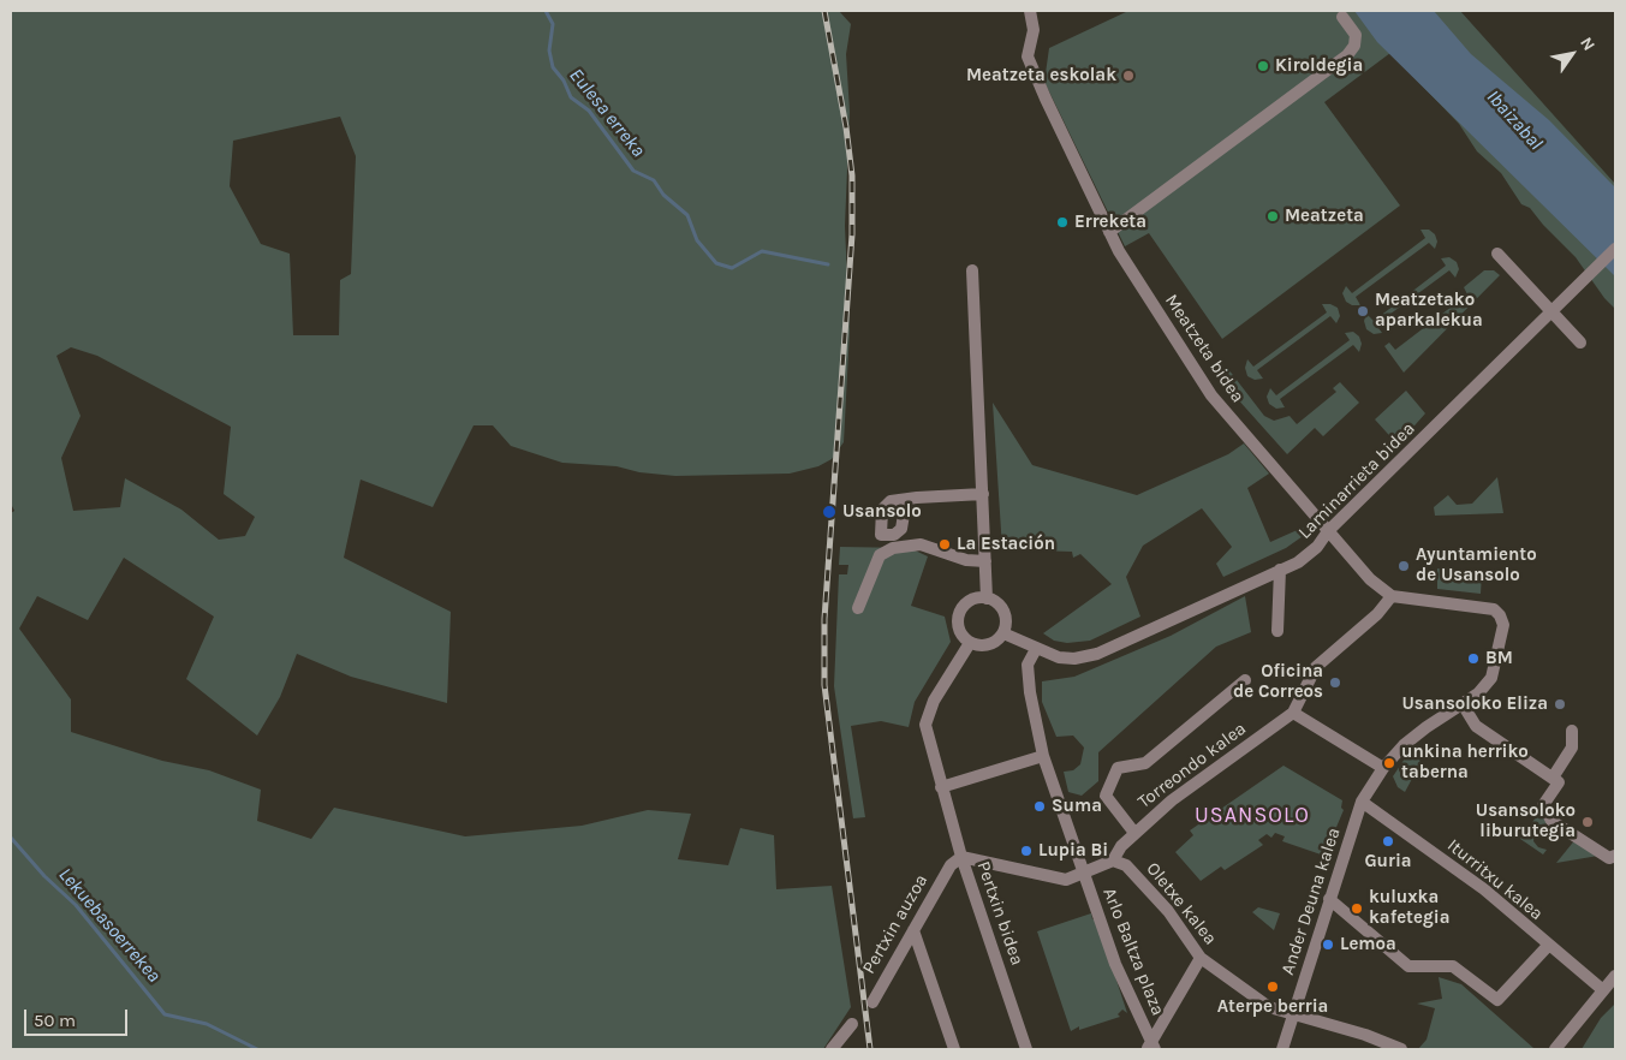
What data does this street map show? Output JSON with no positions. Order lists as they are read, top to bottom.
{
  "streets": {
    "street": [
      "Meatzeta bidea",
      "Laminarrieta bidea",
      "Torreondo kalea",
      "Iturritxu kalea",
      "Ander Deuna kalea",
      "Oletxe kalea",
      "Pertxin bidea",
      "Pertxin auzoa",
      "Arlo Baltza plaza"
    ]
  },
  "crossings": [
    ["Meatzeta bidea", "Laminarrieta bidea"],
    ["Laminarrieta bidea", "Pertxin bidea"],
    ["Torreondo kalea", "Ander Deuna kalea"],
    ["Torreondo kalea", "Oletxe kalea"],
    ["Iturritxu kalea", "Ander Deuna kalea"],
    ["Ander Deuna kalea", "Oletxe kalea"],
    ["Pertxin bidea", "Pertxin auzoa"]
  ],
  "districts": ["USANSOLO"],
  "water": ["Eulesa erreka", "Ibaizabal", "Lekuebasoerrekea"],
  "places": [
    "Kiroldegia",
    "Meatzeta eskolak",
    "Meatzeta",
    "Erreketa",
    "Meatzetako aparkalekua",
    "Usansolo",
    "La Estación",
    "Ayuntamiento de Usansolo",
    "BM",
    "Oficina de Correos",
    "Usansoloko Eliza",
    "unkina herriko taberna",
    "Suma",
    "Usansoloko liburutegia",
    "Guria",
    "Lupia Bi",
    "kuluxka kafetegia",
    "Lemoa",
    "Aterpe berria"
  ],
  "scale_bar": "50 m",
  "north": "top right"
}
